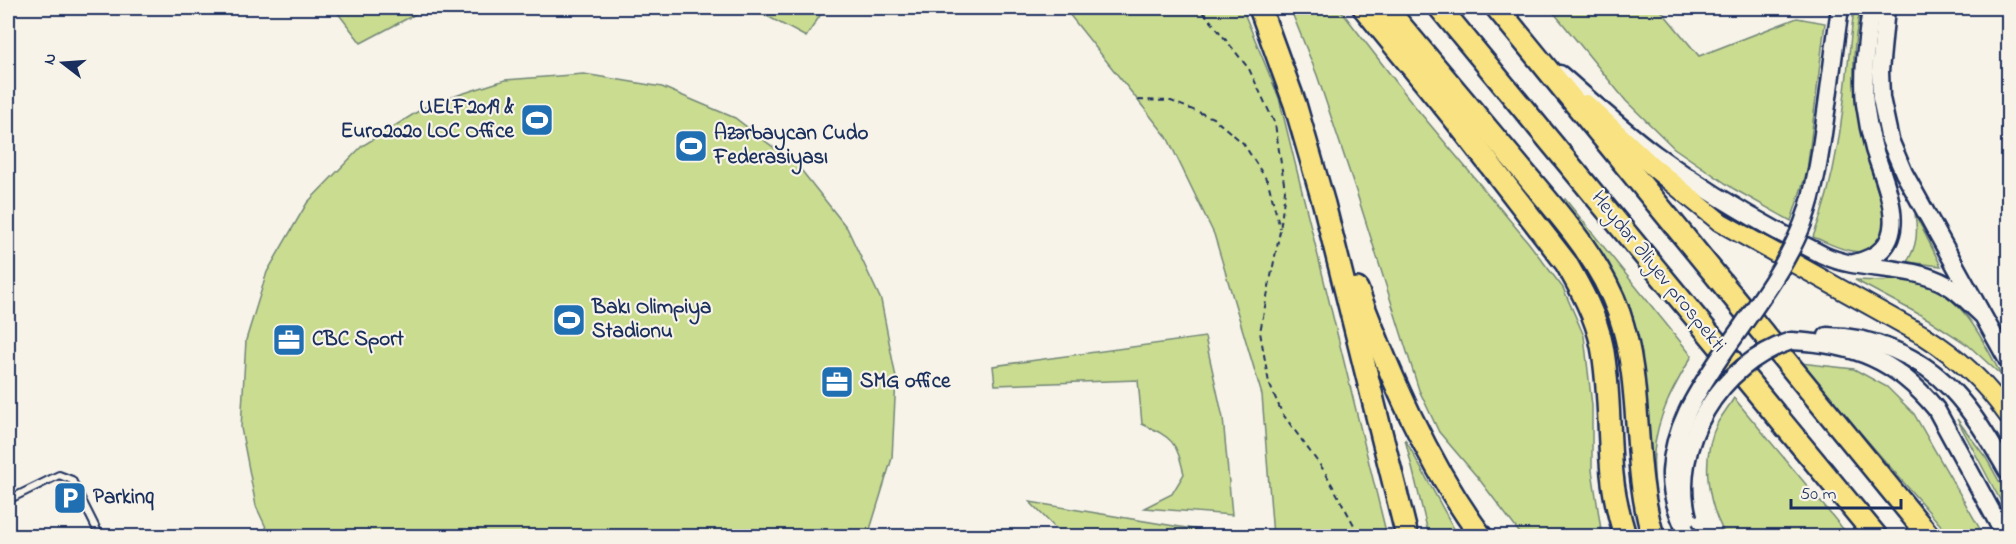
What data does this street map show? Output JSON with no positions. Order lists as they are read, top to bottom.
{
  "streets": {
    "highway": ["Heydər Əliyev prospekti"]
  },
  "places": {
    "sports": ["UELF2019 & Euro2020 LOC Office", "Azərbaycan Cudo Federasiyası", "Bakı Olimpiya Stadionu"],
    "office": ["CBC Sport", "SMG office"],
    "parking": ["Parkinq"]
  },
  "scale_bar": "50 m",
  "north": "left"
}
